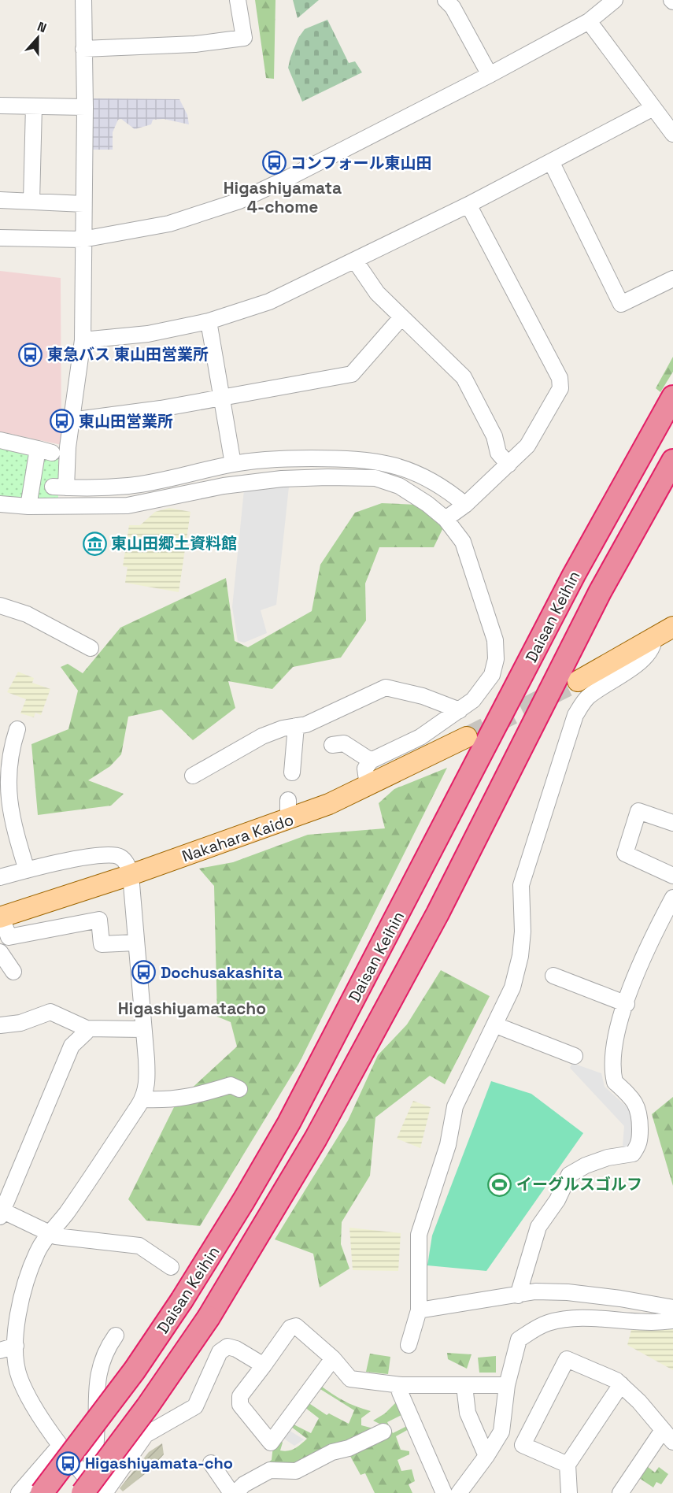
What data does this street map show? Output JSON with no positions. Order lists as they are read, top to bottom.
{
  "streets": {
    "highway": ["Daisan Keihin"],
    "main road": ["Nakahara Kaido"]
  },
  "districts": ["Higashiyamata 4-chome", "Higashiyamatacho"],
  "places": {
    "bus stop": [
      "コンフォール東山田",
      "東急バス 東山田営業所",
      "東山田営業所",
      "Dochusakashita",
      "Higashiyamata-cho"
    ],
    "museum": ["東山田郷土資料館"],
    "sports": ["イーグルスゴルフ"]
  },
  "north": "top"
}
